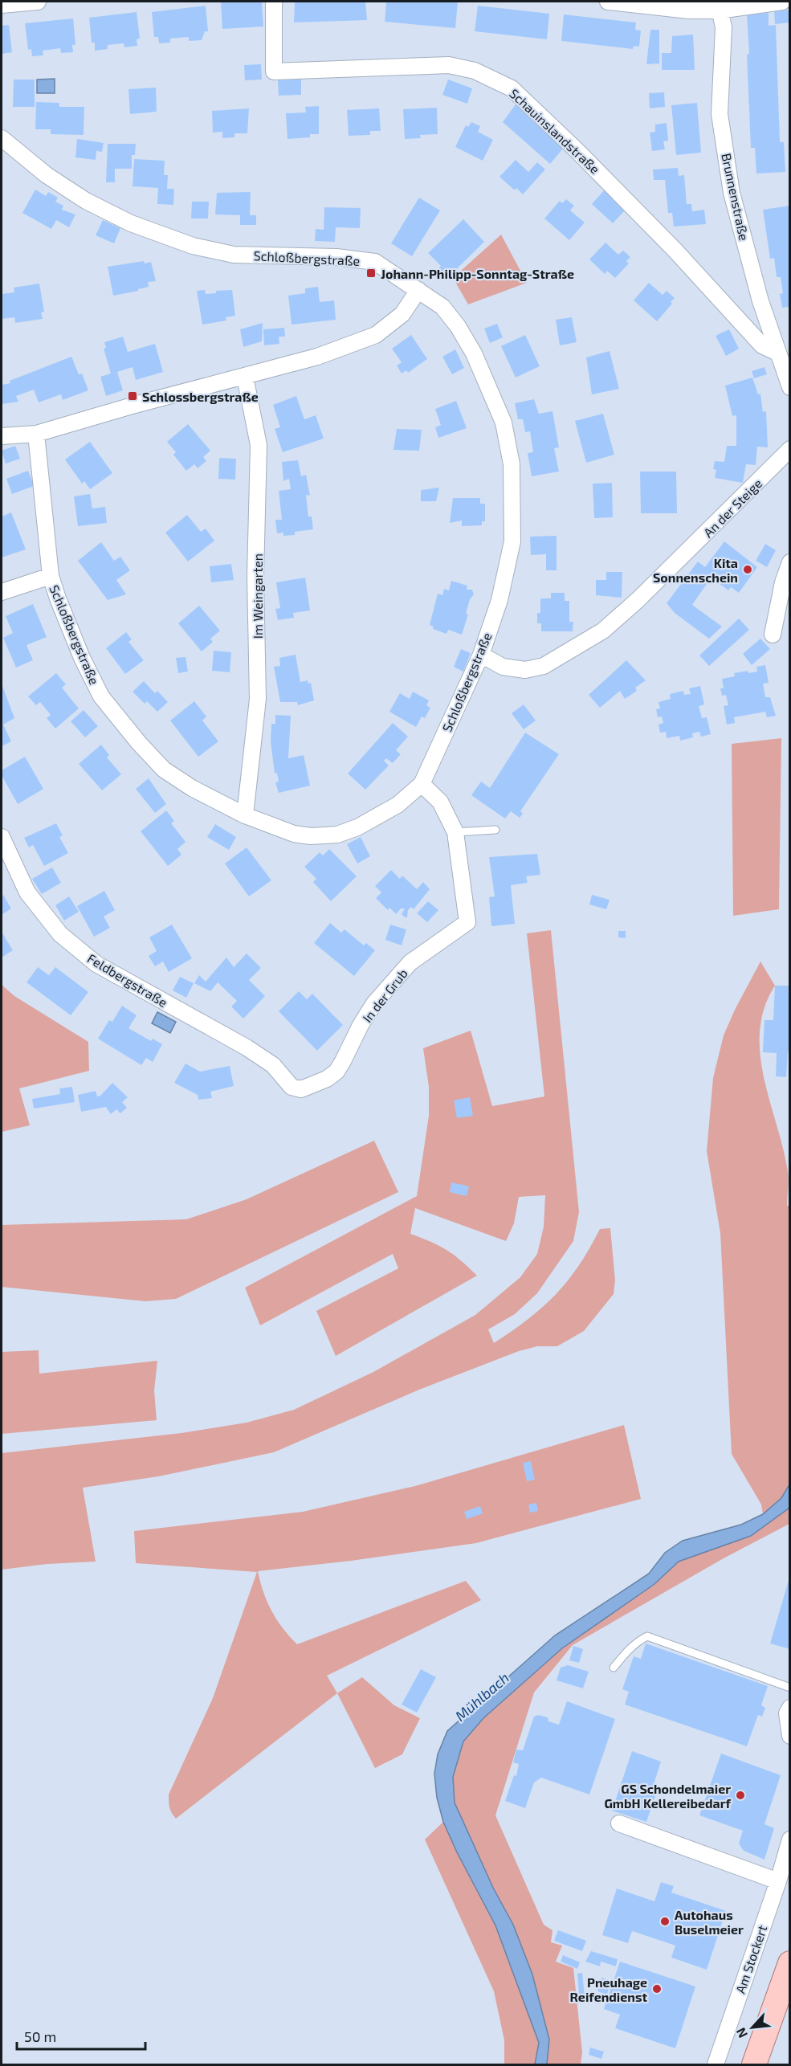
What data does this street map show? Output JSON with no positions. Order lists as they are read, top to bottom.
{
  "streets": {
    "street": [
      "Schauinslandstraße",
      "Brunnenstraße",
      "Schloßbergstraße",
      "An der Steige",
      "Im Weingarten",
      "Feldbergstraße",
      "In der Grub",
      "Am Stockert"
    ]
  },
  "crossings": [
    ["Schauinslandstraße", "Brunnenstraße"],
    ["Schloßbergstraße", "An der Steige"],
    ["Schloßbergstraße", "Im Weingarten"],
    ["Feldbergstraße", "In der Grub"]
  ],
  "water": ["Mühlbach"],
  "places": {
    "transit": ["Johann-Philipp-Sonntag-Straße", "Schlossbergstraße"],
    "other": [
      "Kita Sonnenschein",
      "GS Schondelmaier GmbH Kellereibedarf",
      "Autohaus Buselmeier",
      "Pneuhage Reifendienst"
    ]
  },
  "scale_bar": "50 m",
  "north": "bottom left"
}
